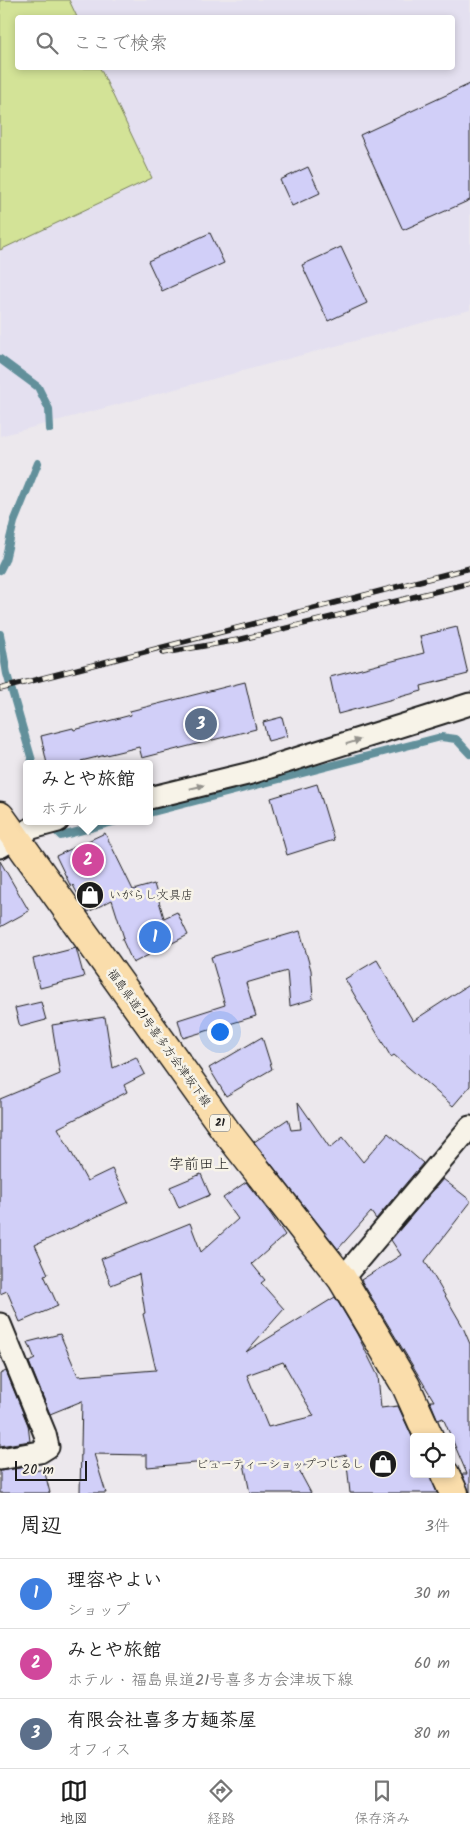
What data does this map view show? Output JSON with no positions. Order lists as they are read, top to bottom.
{
  "streets": {
    "main road": ["福島県道21号喜多方会津坂下線", "21"]
  },
  "districts": ["字前田上"],
  "places": {
    "shop": ["いがらし文具店", "ビューティーショップつじるし"]
  },
  "scale_bar": "20 m",
  "page": {
    "search": "ここで検索",
    "pins": ["3", "2", "1"],
    "popup": ["みとや旅館", "ホテル"],
    "scale": "20 m",
    "heading": ["周辺", "3件"],
    "list": [
      {
        "mark": "1",
        "name": "理容やよい",
        "note": "ショップ",
        "value": "30 m"
      },
      {
        "mark": "2",
        "name": "みとや旅館",
        "note": "ホテル · 福島県道21号喜多方会津坂下線",
        "value": "60 m"
      },
      {
        "mark": "3",
        "name": "有限会社喜多方麺茶屋",
        "note": "オフィス",
        "value": "80 m"
      }
    ],
    "nav": ["地図", "経路", "保存済み"]
  }
}
